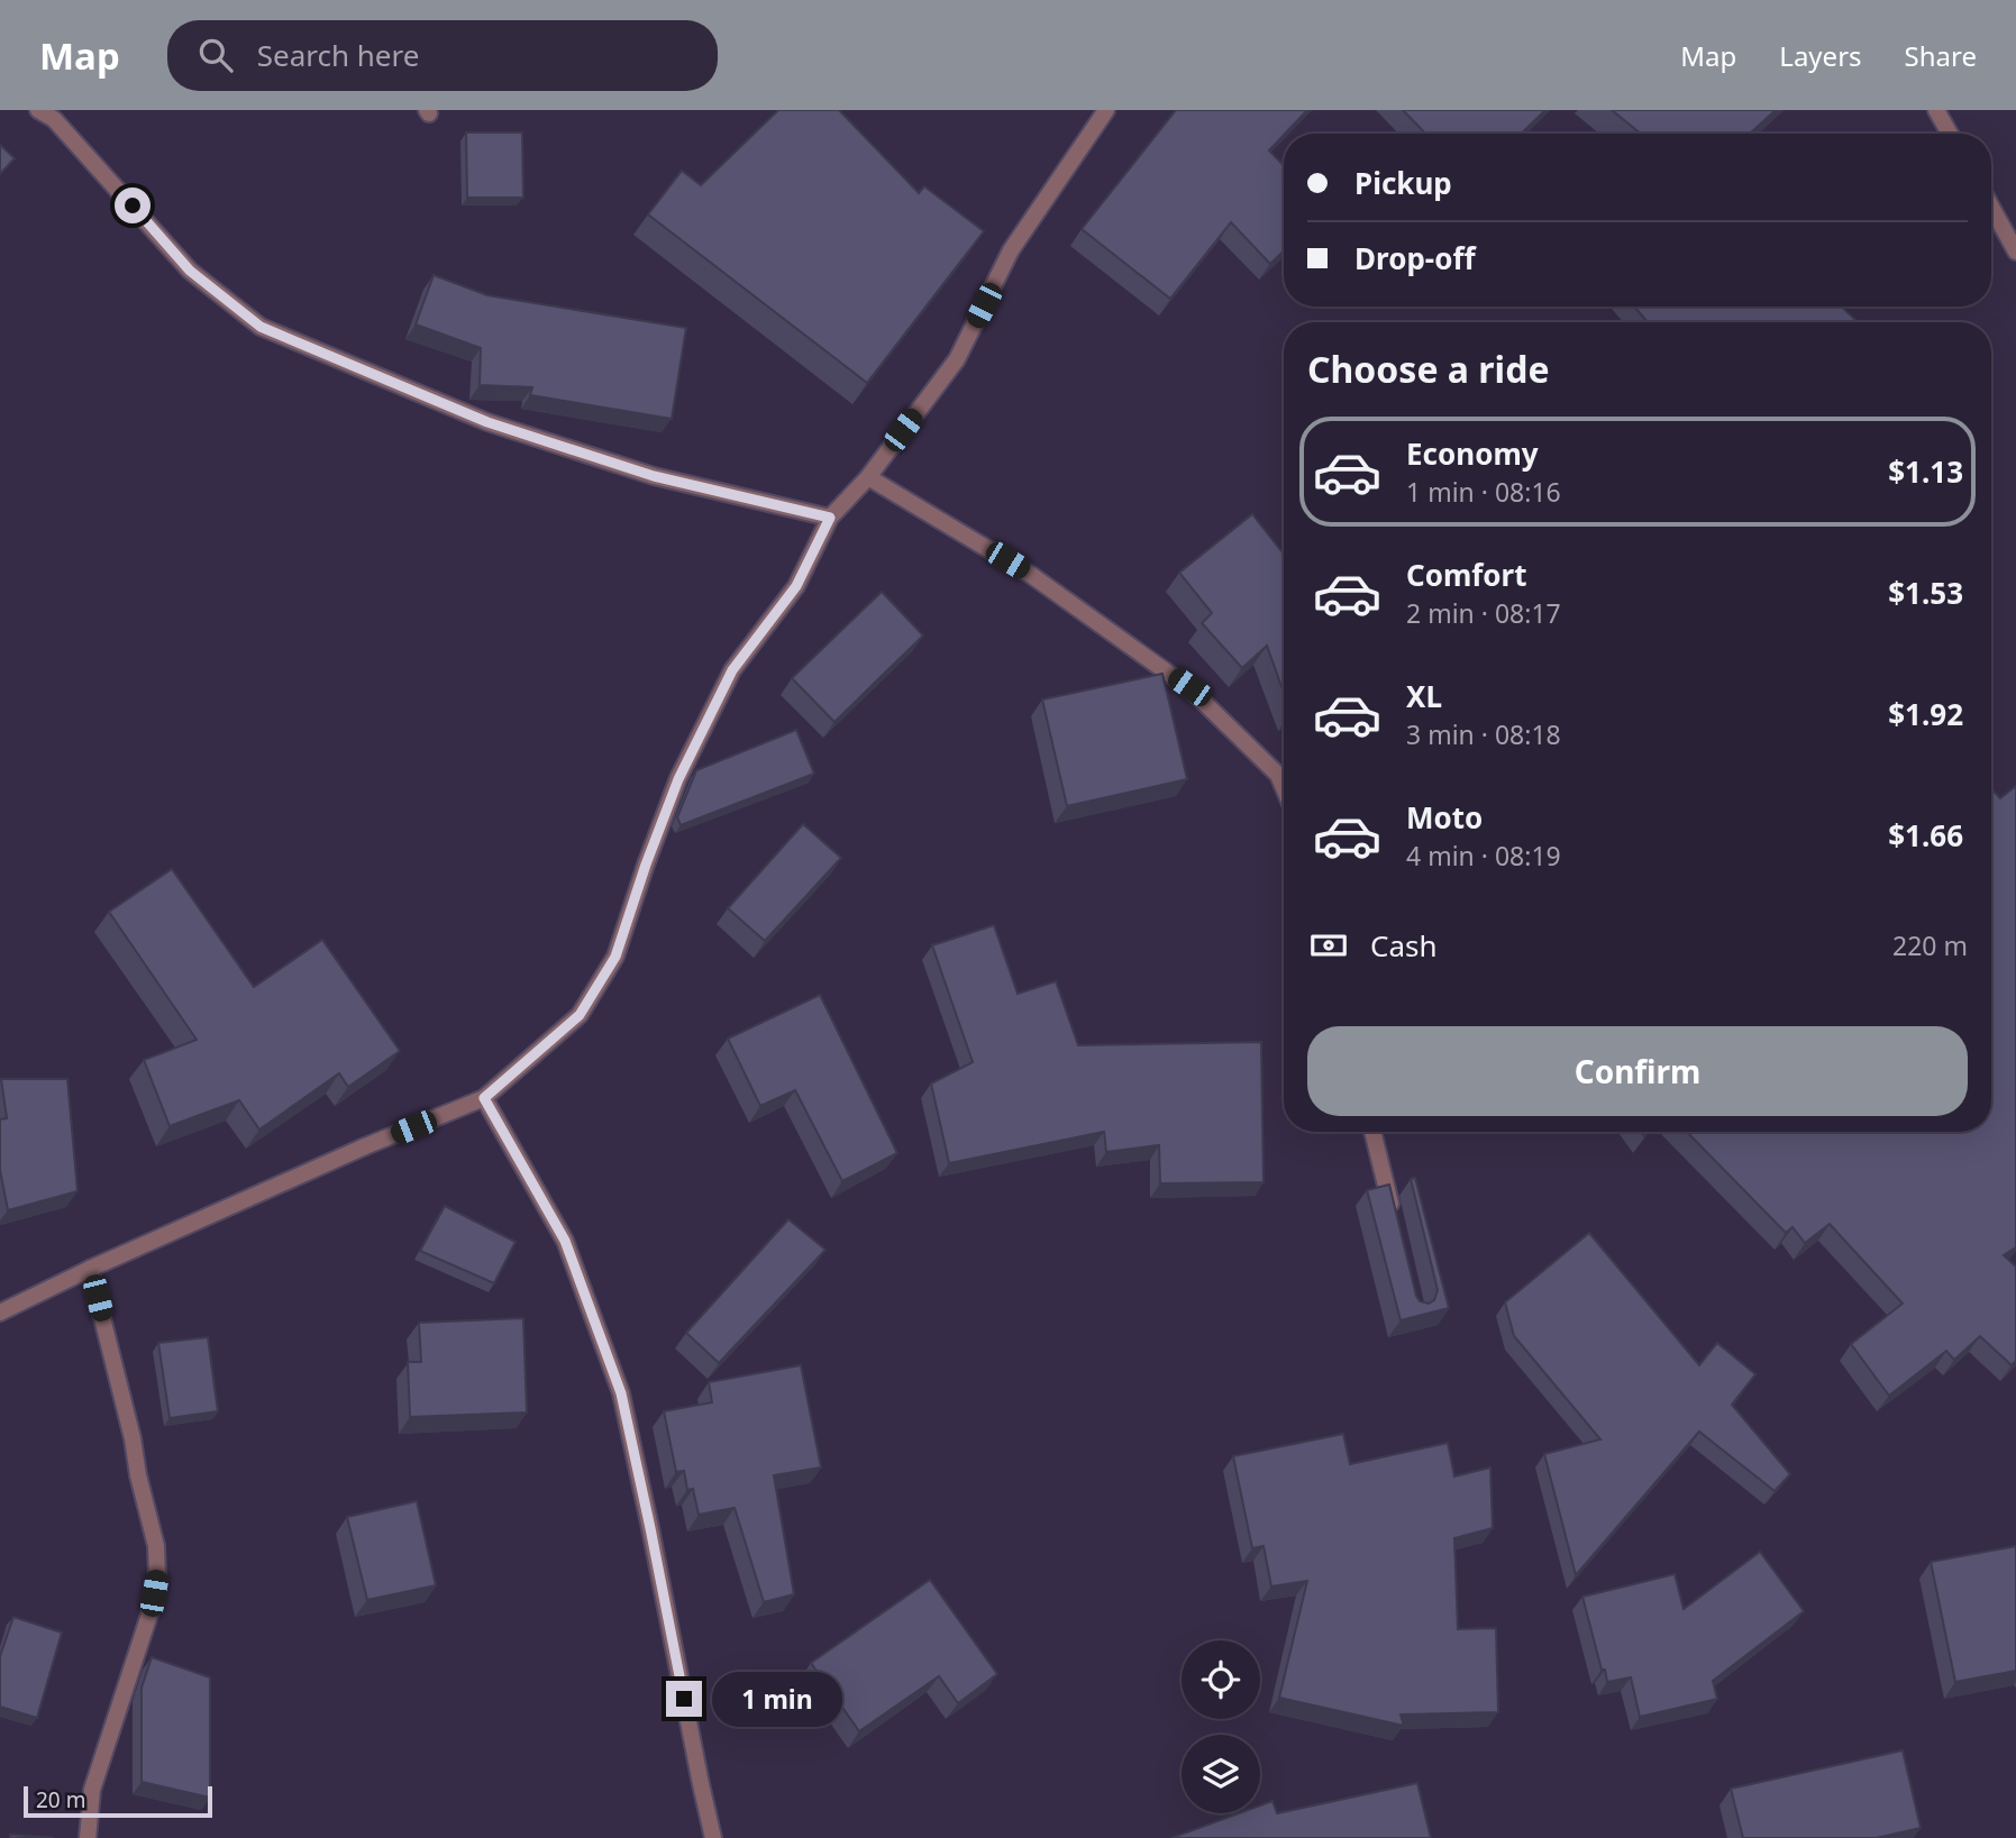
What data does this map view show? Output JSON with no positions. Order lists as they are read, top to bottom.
{
  "scale_bar": "20 m",
  "page": {
    "header": "Map",
    "search": "Search here",
    "nav": ["Map", "Layers", "Share"],
    "banner": ["Pickup", "Drop-off"],
    "heading": "Choose a ride",
    "list": [
      {
        "name": "Economy",
        "note": "1 min · 08:16",
        "value": "$1.13"
      },
      {
        "name": "Comfort",
        "note": "2 min · 08:17",
        "value": "$1.53"
      },
      {
        "name": "XL",
        "note": "3 min · 08:18",
        "value": "$1.92"
      },
      {
        "name": "Moto",
        "note": "4 min · 08:19",
        "value": "$1.66"
      }
    ],
    "pay": ["Cash", "220 m"],
    "buttons": "Confirm",
    "bubble": "1 min",
    "scale": "20 m"
  }
}
